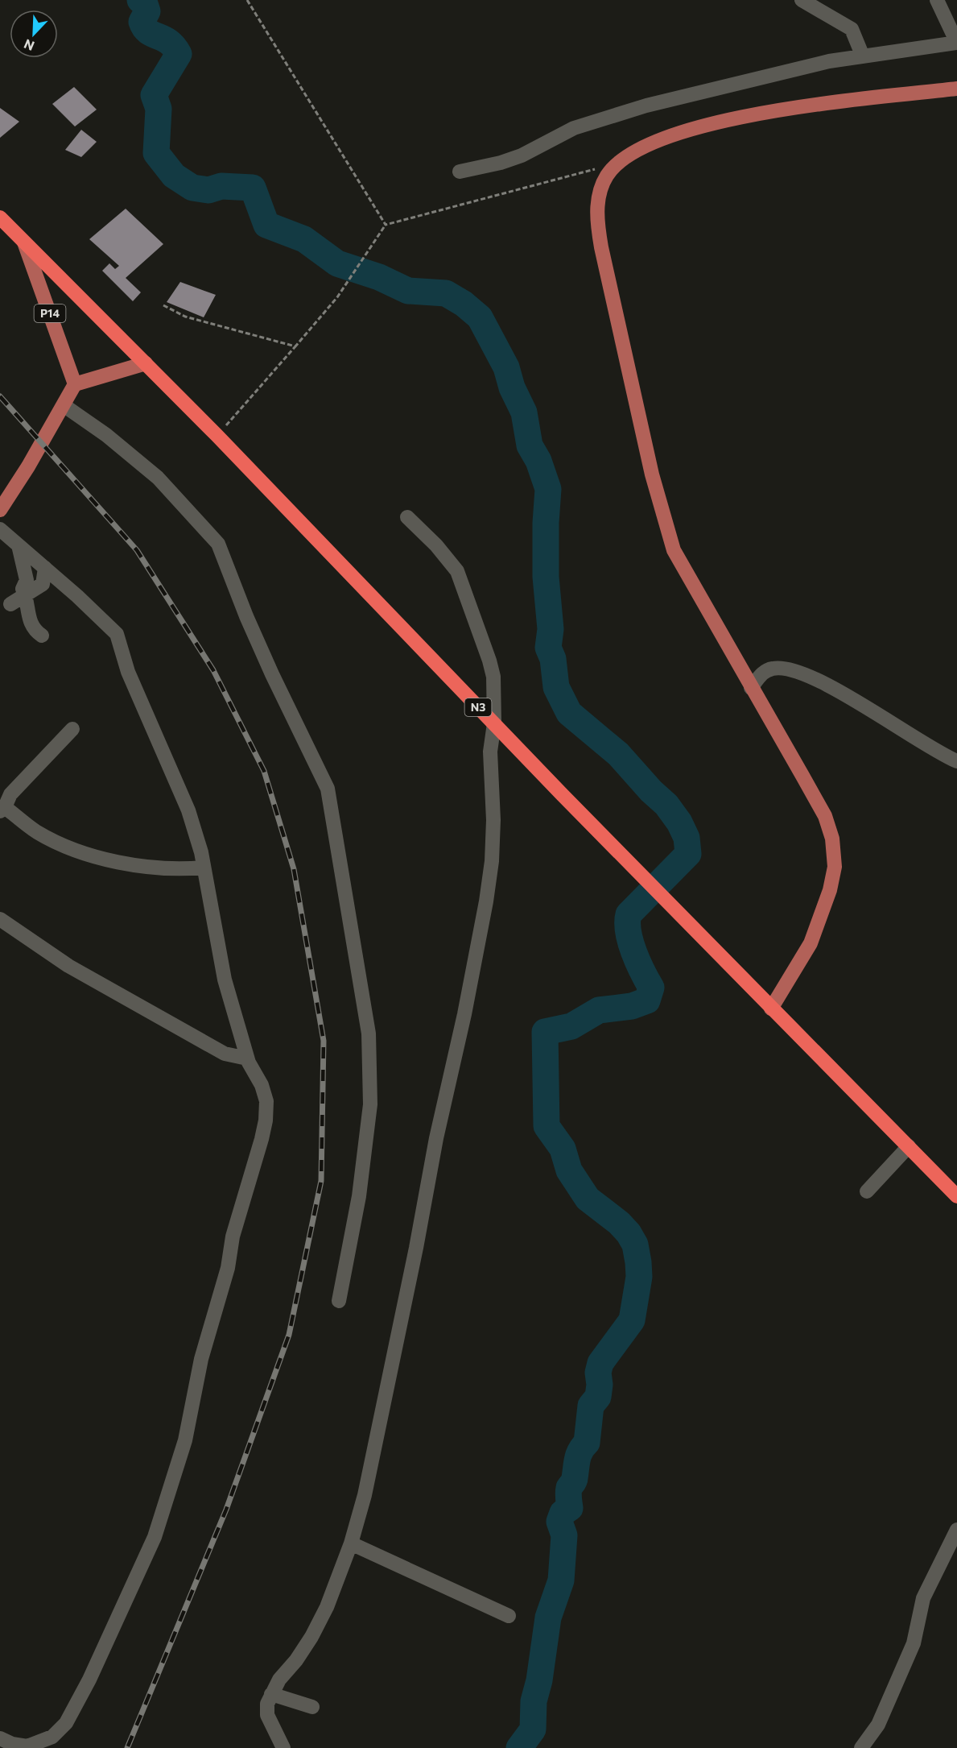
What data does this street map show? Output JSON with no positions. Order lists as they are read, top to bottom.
{
  "streets": {
    "highway": ["N3"],
    "main road": ["P14"]
  },
  "crossings": [
    ["P14", "N3"]
  ],
  "north": "bottom left"
}
